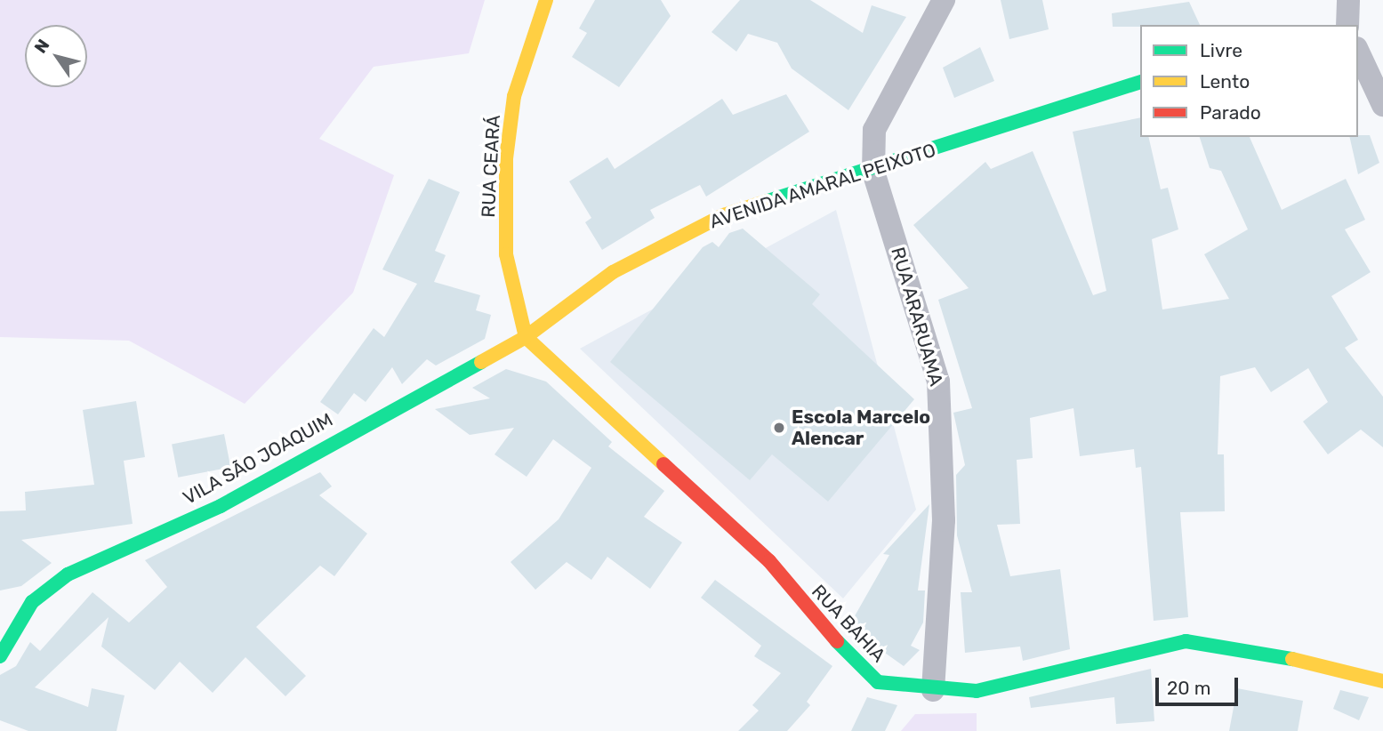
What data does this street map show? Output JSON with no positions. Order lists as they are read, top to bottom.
{
  "streets": {
    "street": [
      "RUA CEARÁ",
      "AVENIDA AMARAL PEIXOTO",
      "RUA ARARUAMA",
      "VILA SÃO JOAQUIM",
      "RUA BAHIA"
    ]
  },
  "crossings": [
    ["RUA CEARÁ", "AVENIDA AMARAL PEIXOTO"],
    ["RUA CEARÁ", "VILA SÃO JOAQUIM"],
    ["RUA CEARÁ", "RUA BAHIA"],
    ["AVENIDA AMARAL PEIXOTO", "RUA ARARUAMA"],
    ["AVENIDA AMARAL PEIXOTO", "VILA SÃO JOAQUIM"],
    ["AVENIDA AMARAL PEIXOTO", "RUA BAHIA"],
    ["RUA ARARUAMA", "RUA BAHIA"],
    ["VILA SÃO JOAQUIM", "RUA BAHIA"]
  ],
  "places": ["Escola Marcelo Alencar"],
  "legend": ["Livre", "Lento", "Parado"],
  "scale_bar": "20 m",
  "north": "top left"
}
